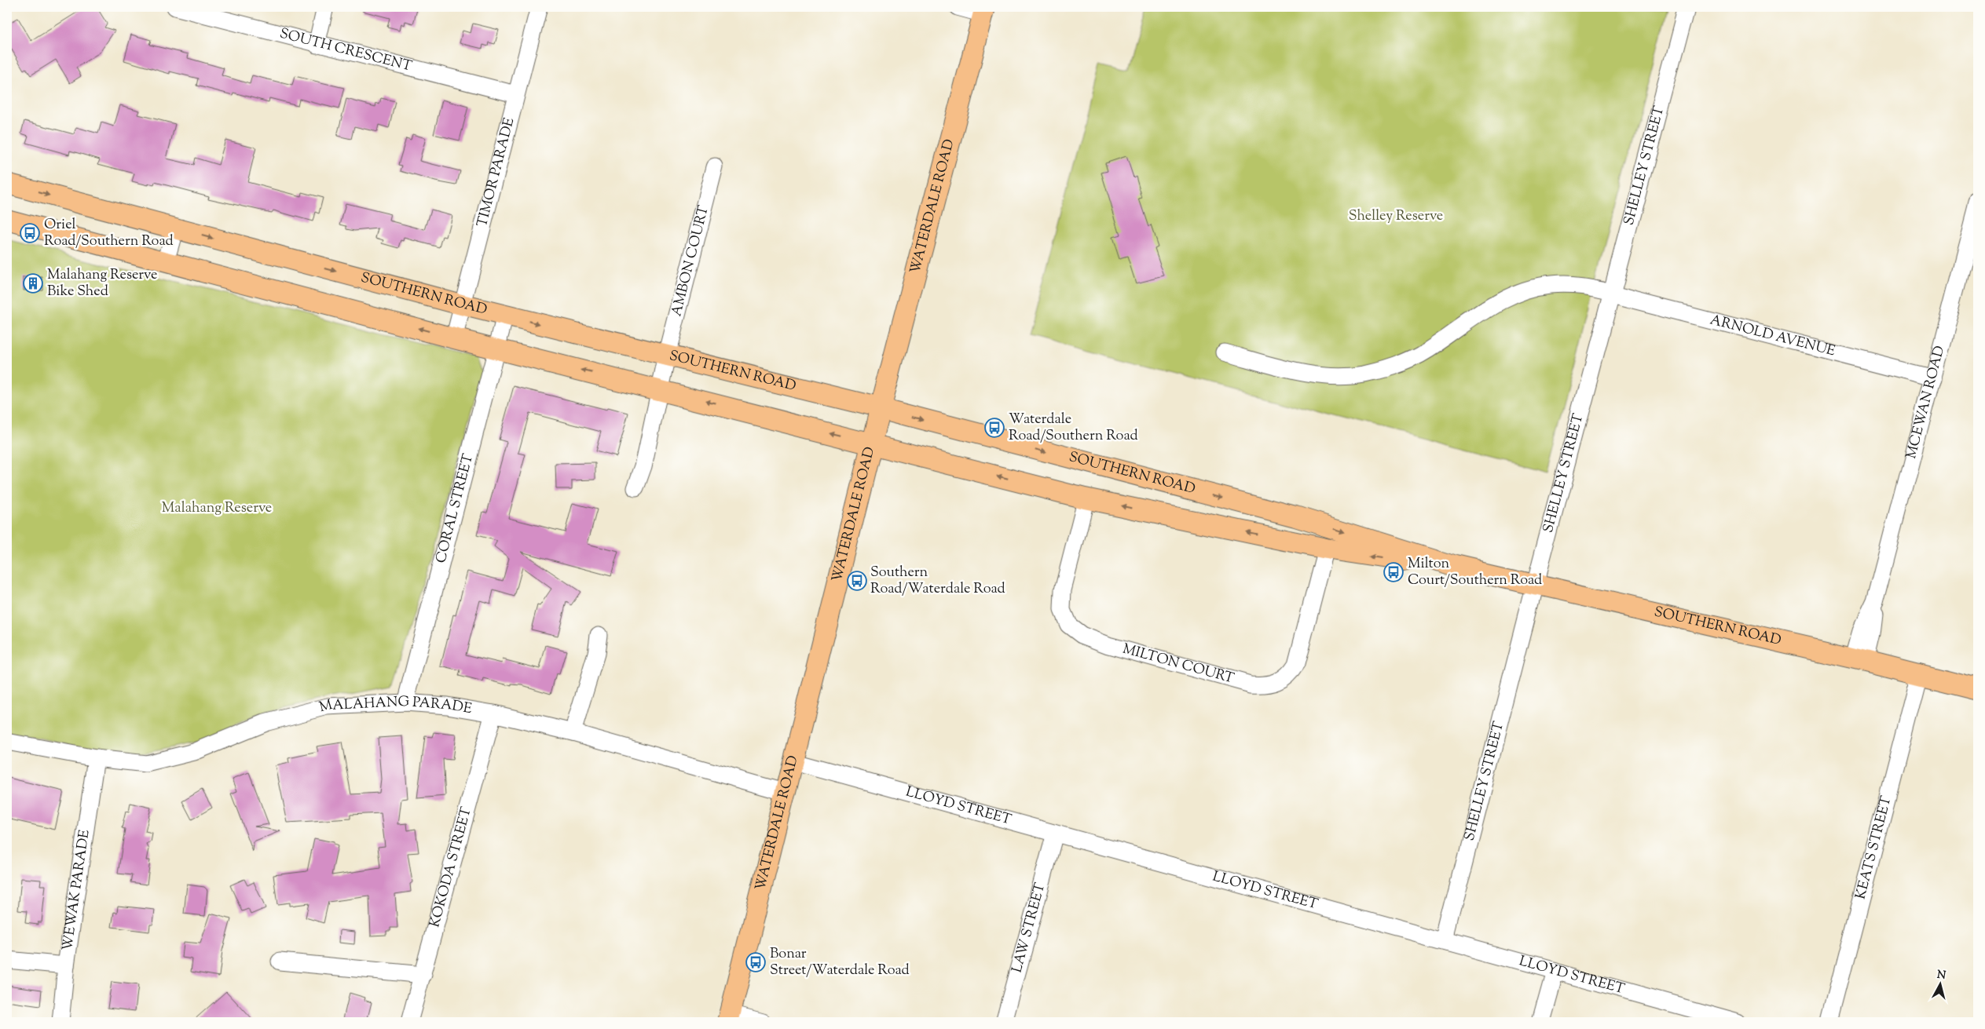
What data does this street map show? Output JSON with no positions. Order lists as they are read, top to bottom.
{
  "streets": {
    "main road": ["WATERDALE ROAD", "SOUTHERN ROAD"],
    "street": [
      "SOUTH CRESCENT",
      "SHELLEY STREET",
      "TIMOR PARADE",
      "AMBON COURT",
      "ARNOLD AVENUE",
      "MCEWAN ROAD",
      "CORAL STREET",
      "MILTON COURT",
      "MALAHANG PARADE",
      "LLOYD STREET",
      "KEATS STREET",
      "KOKODA STREET",
      "WEWAK PARADE",
      "LAW STREET"
    ]
  },
  "crossings": [
    ["SOUTH CRESCENT", "TIMOR PARADE"],
    ["SHELLEY STREET", "SOUTHERN ROAD"],
    ["SHELLEY STREET", "ARNOLD AVENUE"],
    ["SHELLEY STREET", "LLOYD STREET"],
    ["TIMOR PARADE", "SOUTHERN ROAD"],
    ["WATERDALE ROAD", "SOUTHERN ROAD"],
    ["WATERDALE ROAD", "MALAHANG PARADE"],
    ["WATERDALE ROAD", "LLOYD STREET"],
    ["AMBON COURT", "SOUTHERN ROAD"],
    ["SOUTHERN ROAD", "MCEWAN ROAD"],
    ["SOUTHERN ROAD", "CORAL STREET"],
    ["SOUTHERN ROAD", "MILTON COURT"],
    ["SOUTHERN ROAD", "KEATS STREET"],
    ["ARNOLD AVENUE", "MCEWAN ROAD"],
    ["CORAL STREET", "MALAHANG PARADE"],
    ["MALAHANG PARADE", "KOKODA STREET"],
    ["MALAHANG PARADE", "WEWAK PARADE"],
    ["LLOYD STREET", "LAW STREET"]
  ],
  "parks": ["Shelley Reserve", "Malahang Reserve"],
  "places": {
    "bus stop": [
      "Oriel Road/Southern Road",
      "Waterdale Road/Southern Road",
      "Milton Court/Southern Road",
      "Southern Road/Waterdale Road",
      "Bonar Street/Waterdale Road"
    ],
    "building": ["Malahang Reserve Bike Shed"]
  },
  "north": "top"
}
